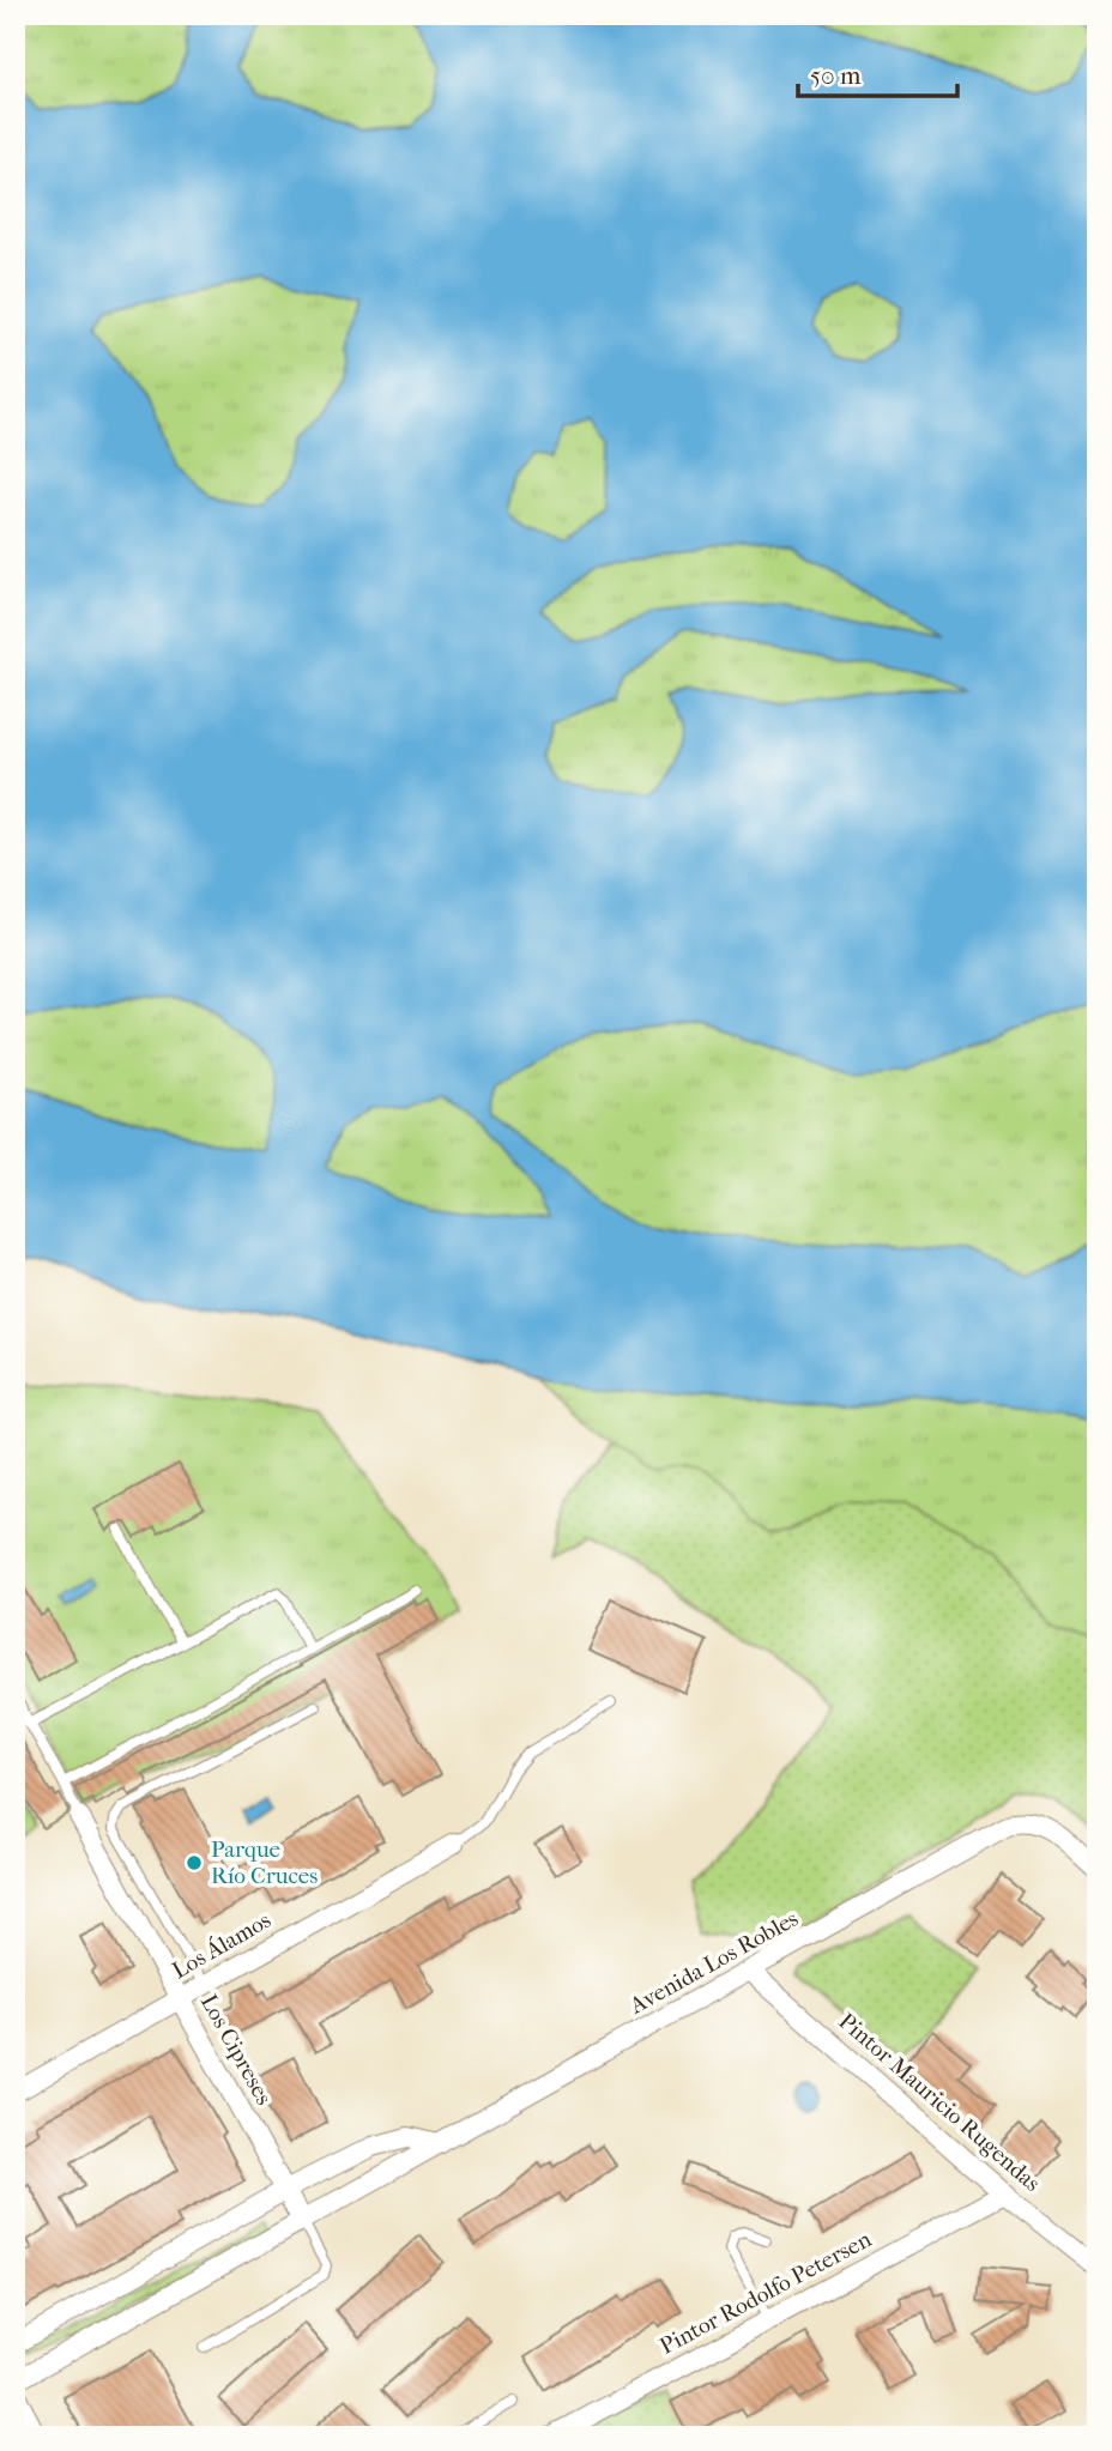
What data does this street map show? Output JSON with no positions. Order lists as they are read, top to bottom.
{
  "streets": {
    "street": [
      "Los Álamos",
      "Avenida Los Robles",
      "Los Cipreses",
      "Pintor Mauricio Rugendas",
      "Pintor Rodolfo Petersen"
    ]
  },
  "crossings": [
    ["Los Álamos", "Los Cipreses"],
    ["Avenida Los Robles", "Los Cipreses"],
    ["Avenida Los Robles", "Pintor Mauricio Rugendas"],
    ["Pintor Mauricio Rugendas", "Pintor Rodolfo Petersen"]
  ],
  "places": ["Parque Río Cruces"],
  "scale_bar": "50 m"
}
